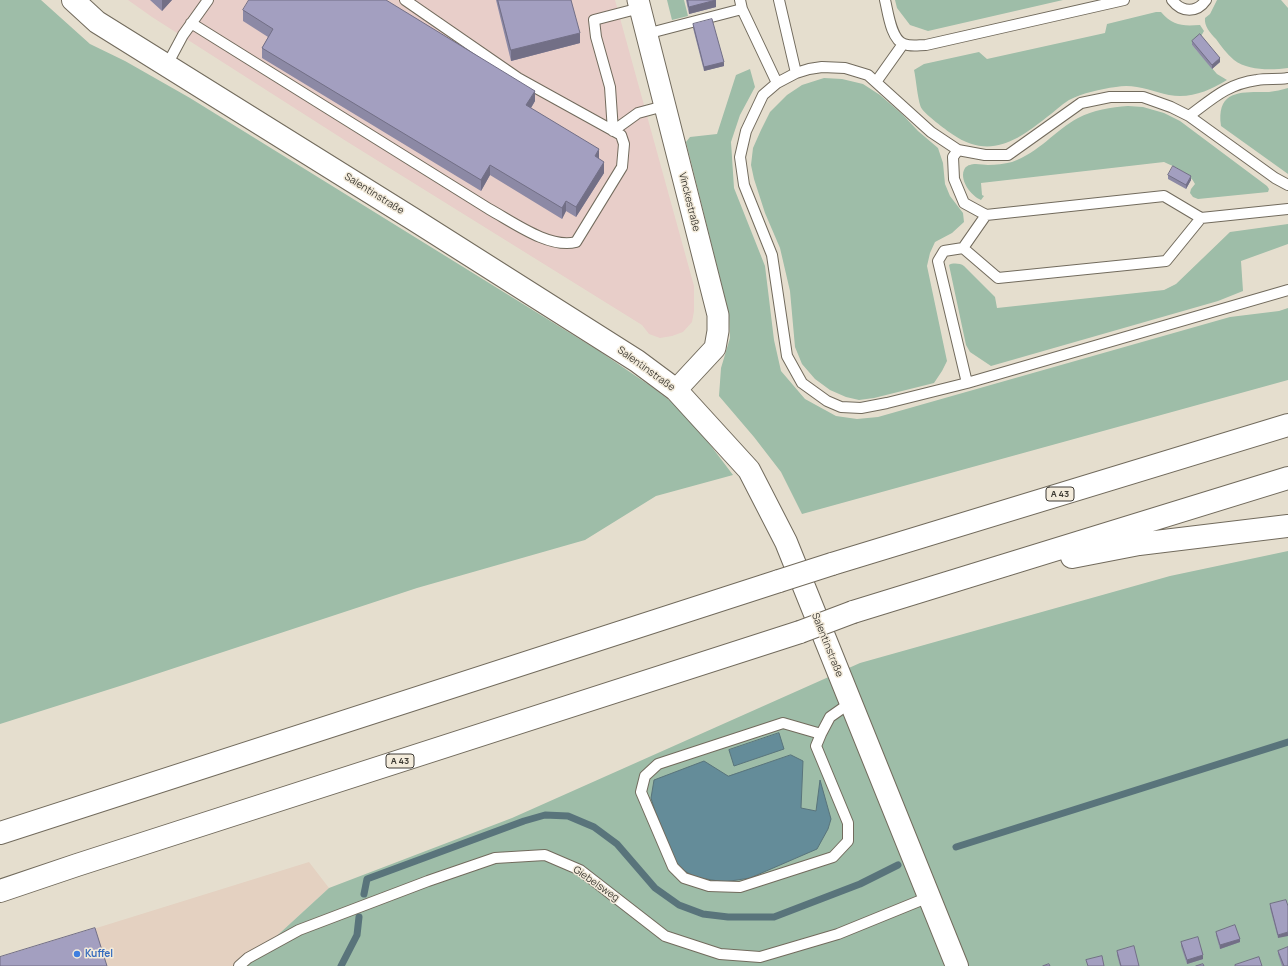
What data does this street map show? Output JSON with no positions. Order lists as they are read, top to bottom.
{
  "streets": {
    "main road": ["Salentinstraße", "A 43"],
    "street": ["Vinckestraße"],
    "lane": ["Giebelsweg"]
  },
  "crossings": [
    ["Salentinstraße", "Vinckestraße"],
    ["Salentinstraße", "Giebelsweg"]
  ],
  "places": ["Kuffel"]
}
